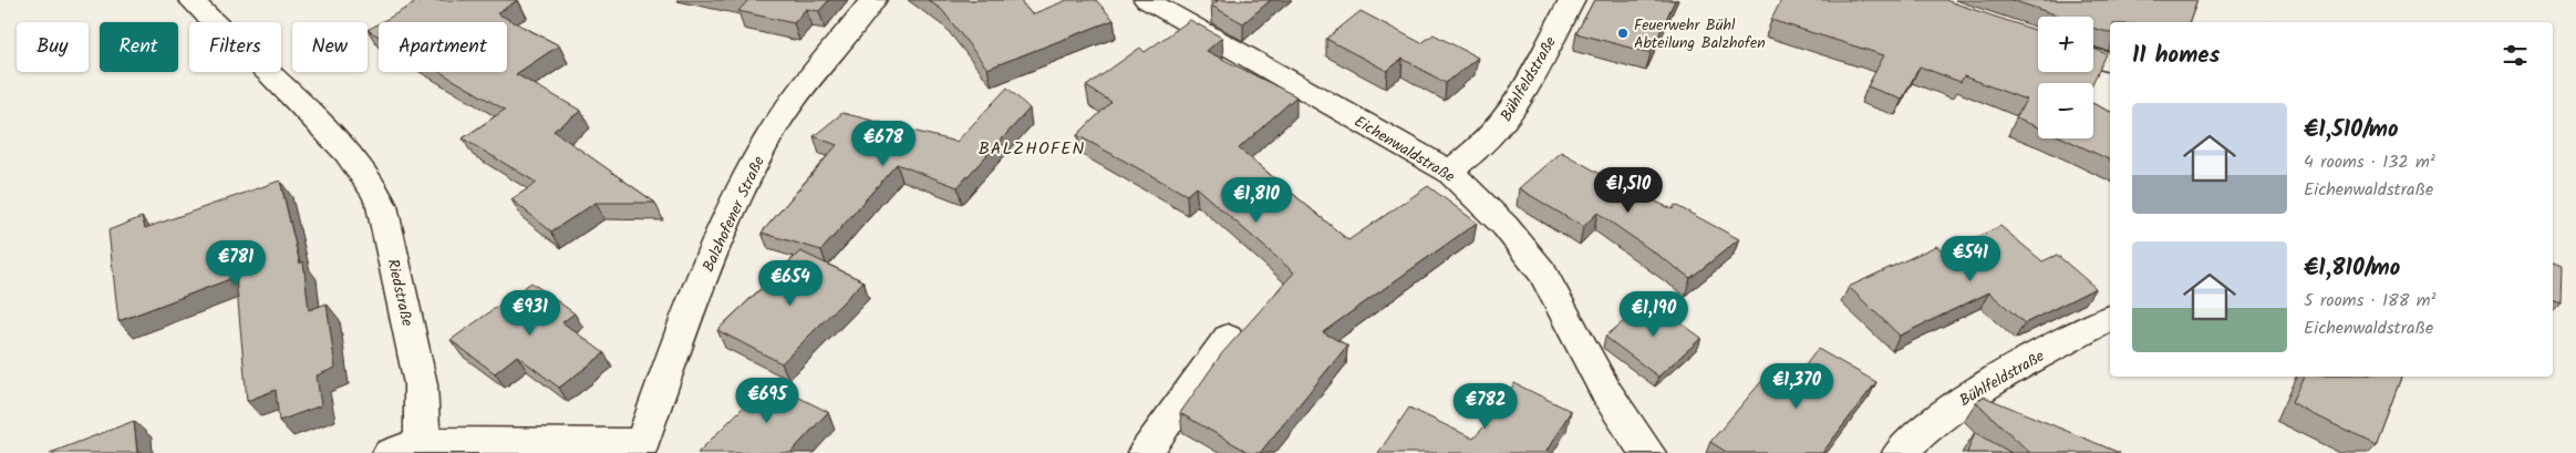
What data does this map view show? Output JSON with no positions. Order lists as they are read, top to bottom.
{
  "streets": {
    "street": [
      "Bühlfeldstraße",
      "Eichenwaldstraße",
      "Balzhofener Straße",
      "Riedstraße"
    ]
  },
  "crossings": [
    ["Bühlfeldstraße", "Eichenwaldstraße"],
    ["Balzhofener Straße", "Riedstraße"]
  ],
  "districts": ["BALZHOFEN"],
  "places": ["Feuerwehr Bühl Abteilung Balzhofen"],
  "page": {
    "map_buttons": ["+", "−"],
    "chip": [
      "Buy",
      "Rent",
      "Filters",
      "New",
      "Apartment"
    ],
    "heading": "11 homes",
    "list": [
      {
        "name": "€1,510/mo",
        "note": "4 rooms · 132 m² · Eichenwaldstraße"
      },
      {
        "name": "€1,810/mo",
        "note": "5 rooms · 188 m² · Eichenwaldstraße"
      }
    ],
    "price": [
      "€678",
      "€1,510",
      "€1,810",
      "€541",
      "€781",
      "€654",
      "€931",
      "€1,190",
      "€1,370",
      "€695",
      "€782"
    ]
  }
}
